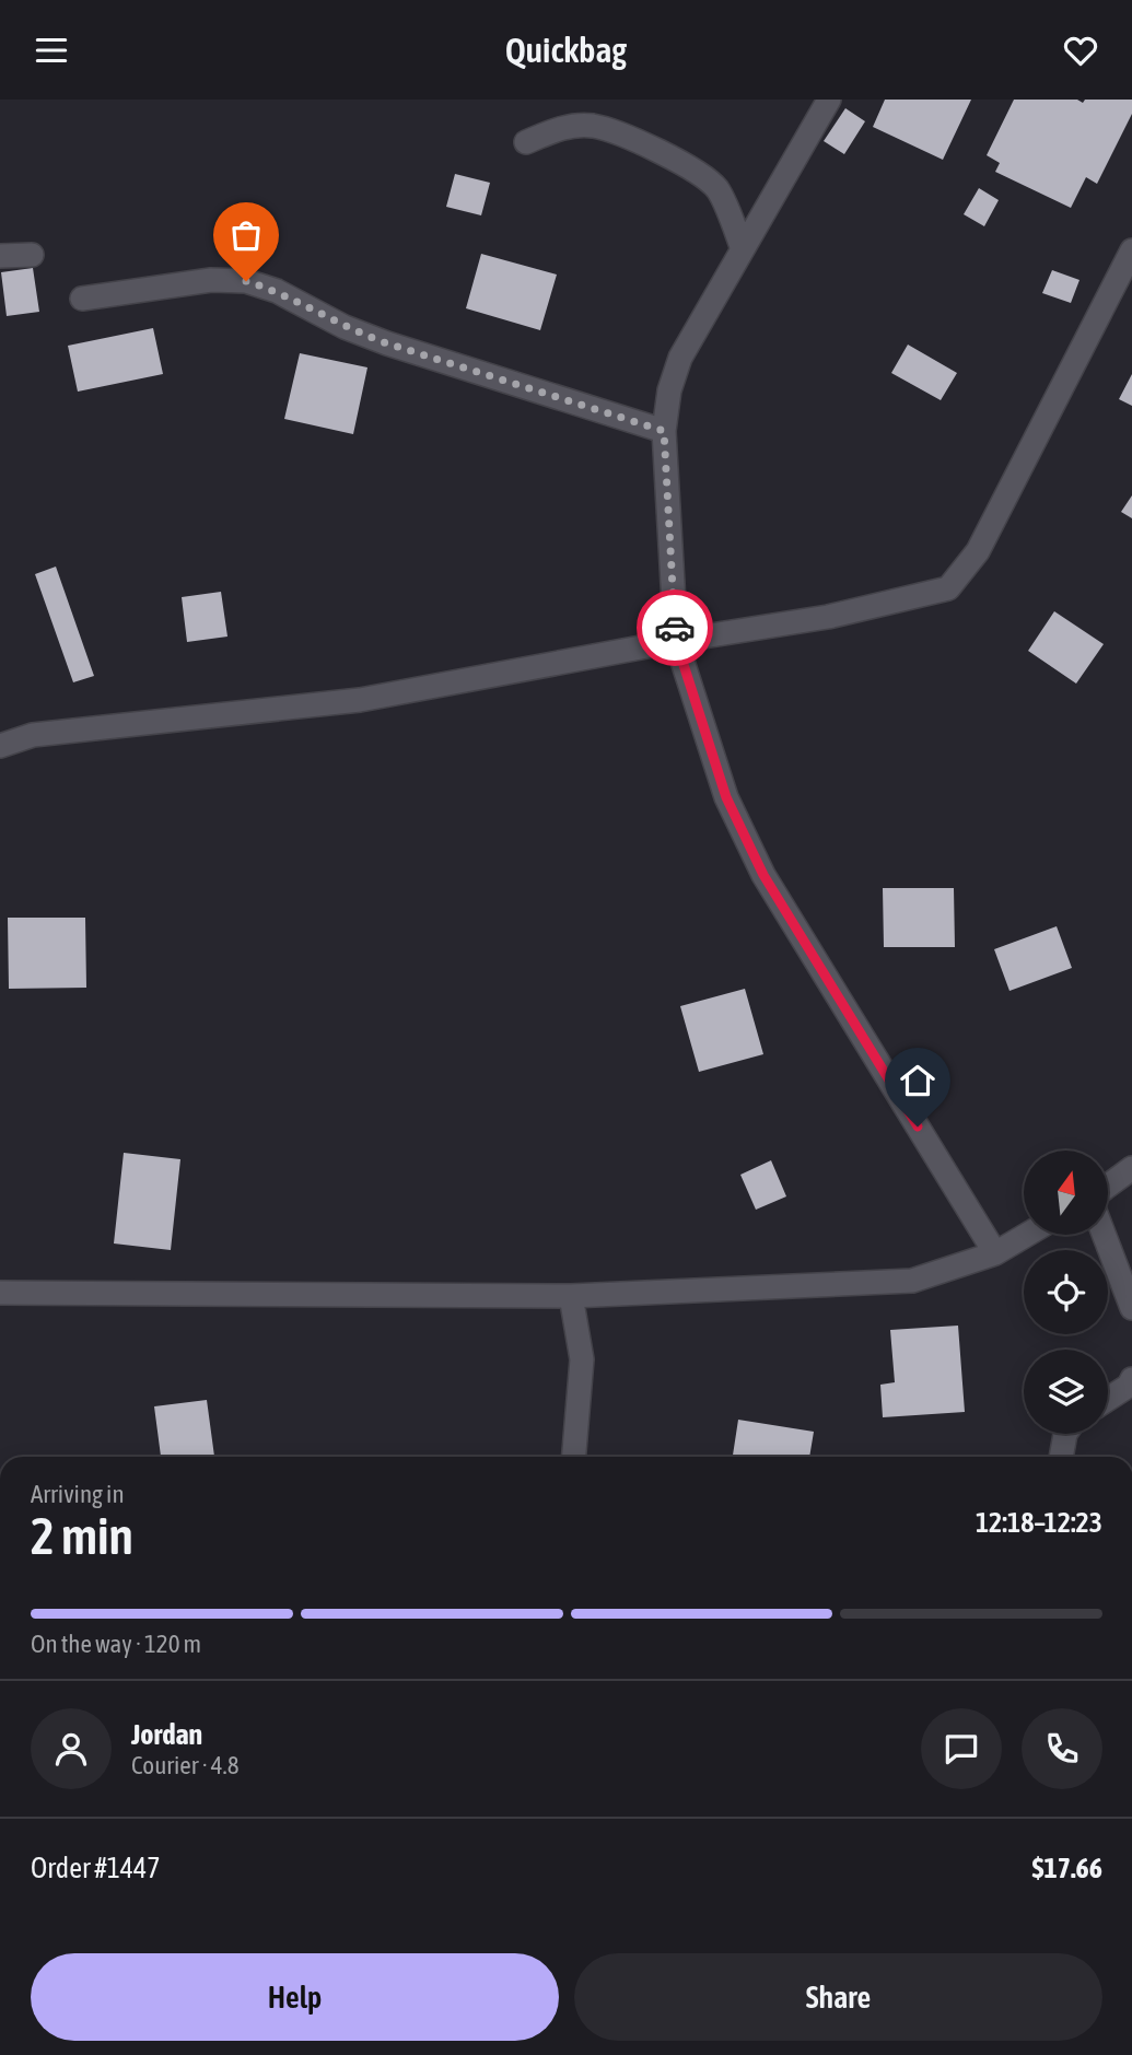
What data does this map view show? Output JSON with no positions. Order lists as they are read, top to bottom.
{
  "north": "top",
  "page": {
    "header": "Quickbag",
    "heading": ["2 min", "Arriving in", "12:18–12:23"],
    "panel": [
      "Jordan",
      "Courier · 4.8",
      "Order #1447",
      "$17.66"
    ],
    "bar": "On the way · 120 m",
    "buttons": ["Help", "Share"]
  }
}
